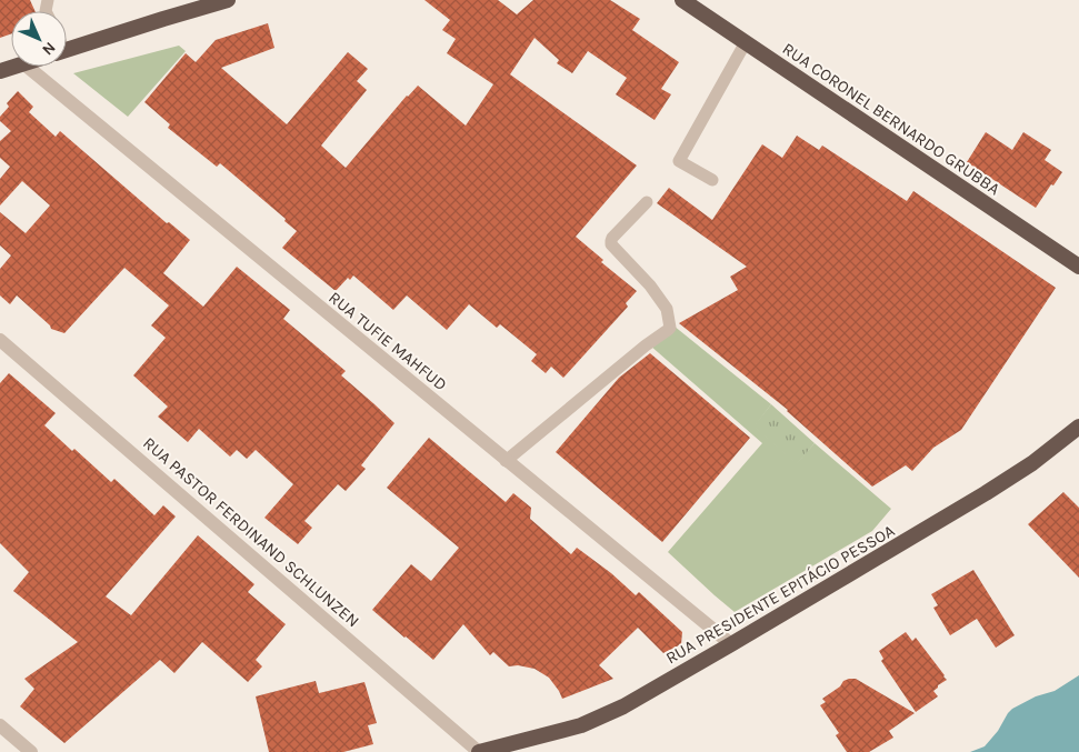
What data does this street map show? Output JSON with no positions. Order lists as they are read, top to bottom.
{
  "streets": {
    "highway": ["RUA CORONEL BERNARDO GRUBBA", "RUA PRESIDENTE EPITÁCIO PESSOA"],
    "street": ["RUA TUFIE MAHFUD", "RUA PASTOR FERDINAND SCHLUNZEN"]
  },
  "crossings": [
    ["RUA TUFIE MAHFUD", "RUA PRESIDENTE EPITÁCIO PESSOA"],
    ["RUA PASTOR FERDINAND SCHLUNZEN", "RUA PRESIDENTE EPITÁCIO PESSOA"]
  ],
  "north": "bottom right"
}
